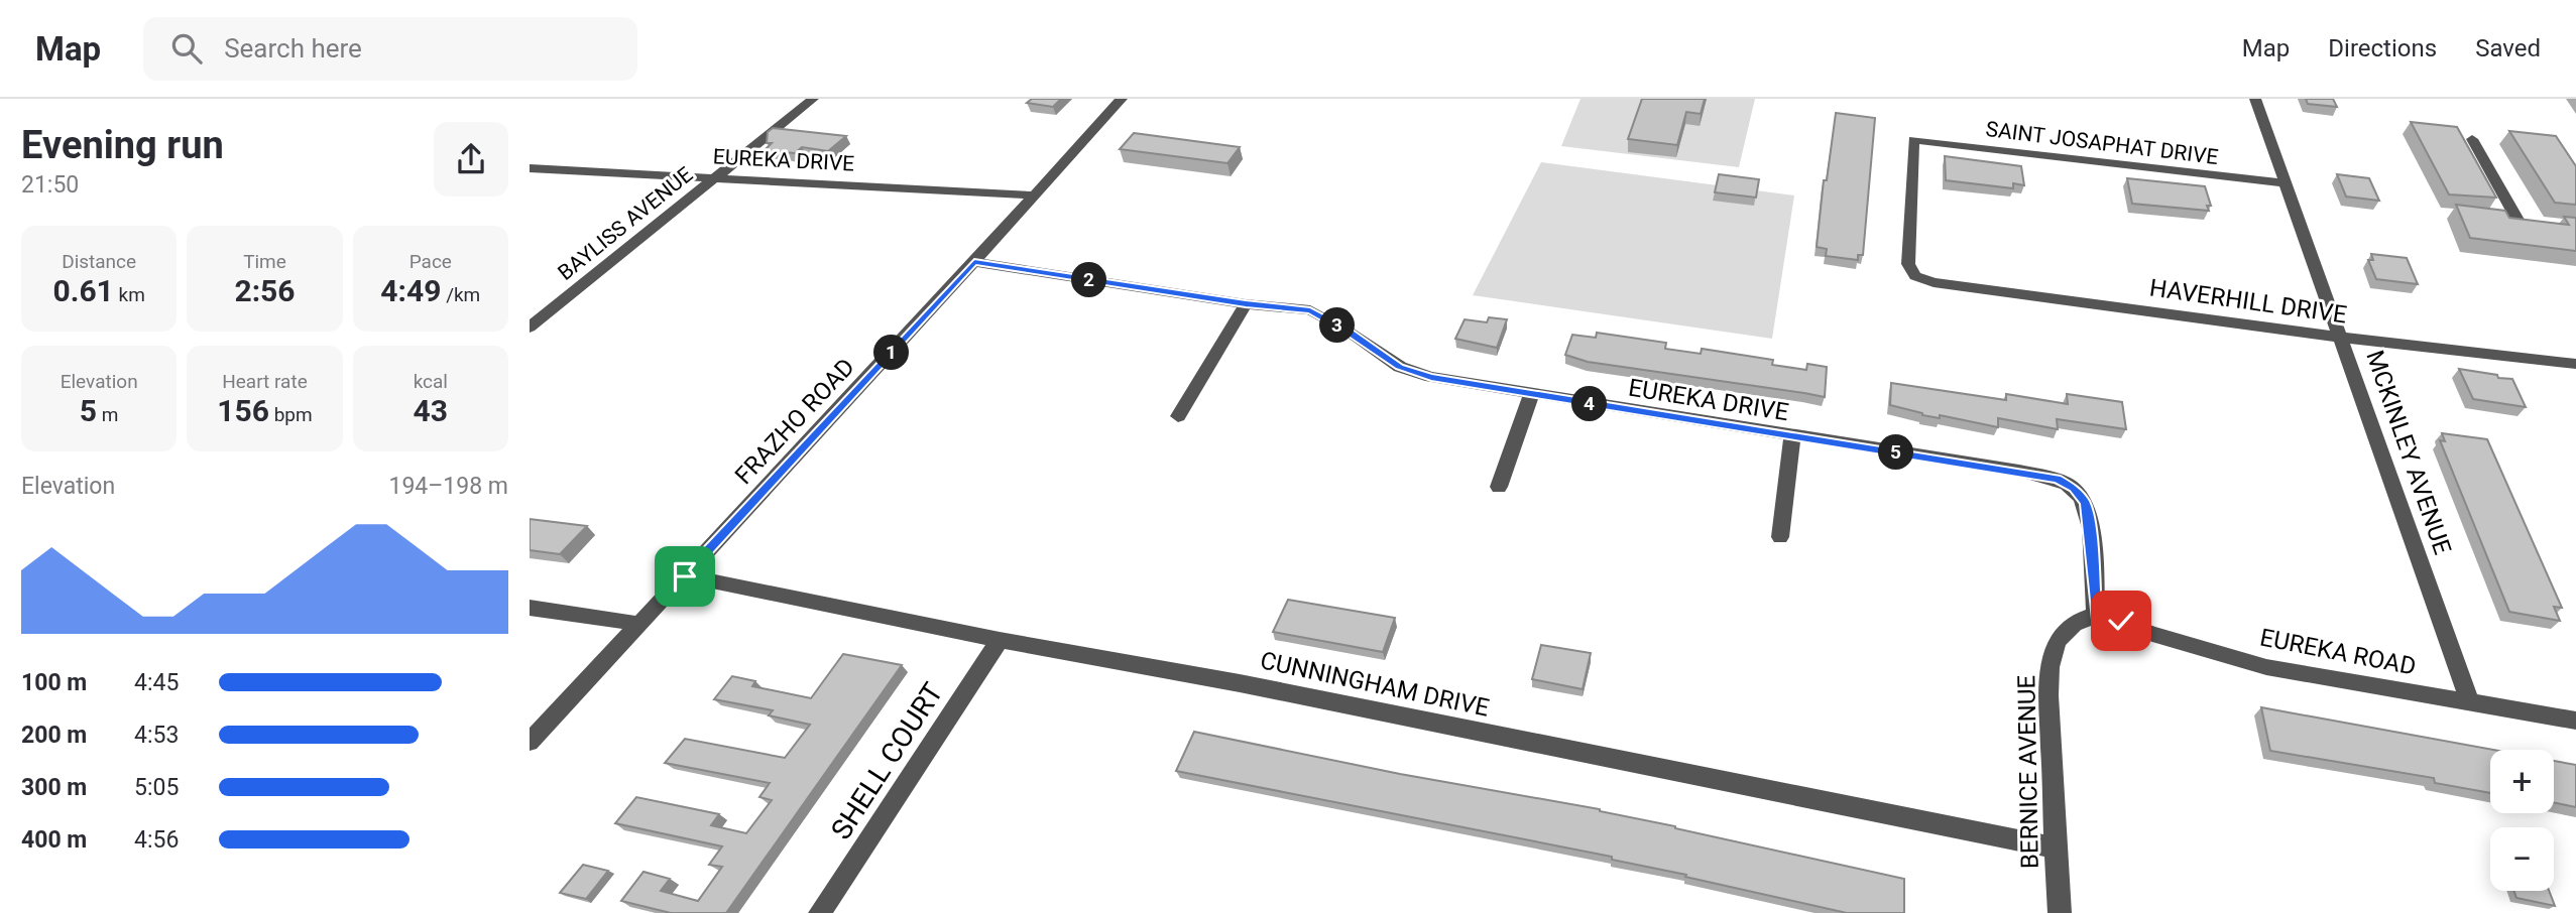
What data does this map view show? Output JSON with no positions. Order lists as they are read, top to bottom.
{
  "streets": {
    "street": [
      "SAINT JOSAPHAT DRIVE",
      "EUREKA DRIVE",
      "BAYLISS AVENUE",
      "HAVERHILL DRIVE",
      "FRAZHO ROAD",
      "MCKINLEY AVENUE",
      "EUREKA ROAD",
      "CUNNINGHAM DRIVE",
      "SHELL COURT",
      "BERNICE AVENUE"
    ]
  },
  "crossings": [
    ["SAINT JOSAPHAT DRIVE", "HAVERHILL DRIVE"],
    ["SAINT JOSAPHAT DRIVE", "MCKINLEY AVENUE"],
    ["EUREKA DRIVE", "BAYLISS AVENUE"],
    ["EUREKA DRIVE", "FRAZHO ROAD"],
    ["EUREKA DRIVE", "EUREKA ROAD"],
    ["EUREKA DRIVE", "BERNICE AVENUE"],
    ["HAVERHILL DRIVE", "MCKINLEY AVENUE"],
    ["FRAZHO ROAD", "CUNNINGHAM DRIVE"],
    ["MCKINLEY AVENUE", "EUREKA ROAD"],
    ["EUREKA ROAD", "BERNICE AVENUE"],
    ["CUNNINGHAM DRIVE", "SHELL COURT"],
    ["CUNNINGHAM DRIVE", "BERNICE AVENUE"]
  ],
  "page": {
    "header": "Map",
    "search": "Search here",
    "nav": ["Map", "Directions", "Saved"],
    "heading": ["Evening run", "21:50"],
    "stats": [
      ["Distance", "0.61 km"],
      ["Time", "2:56"],
      ["Pace", "4:49 /km"],
      ["Elevation", "5 m"],
      ["Heart rate", "156 bpm"],
      ["kcal", "43"]
    ],
    "pins": [
      "2",
      "3",
      "1",
      "4",
      "5"
    ],
    "chart": ["Elevation", "194–198 m"],
    "list": [
      {
        "name": "100 m",
        "note": "4:45"
      },
      {
        "name": "200 m",
        "note": "4:53"
      },
      {
        "name": "300 m",
        "note": "5:05"
      },
      {
        "name": "400 m",
        "note": "4:56"
      }
    ],
    "map_buttons": ["+", "−"]
  }
}
